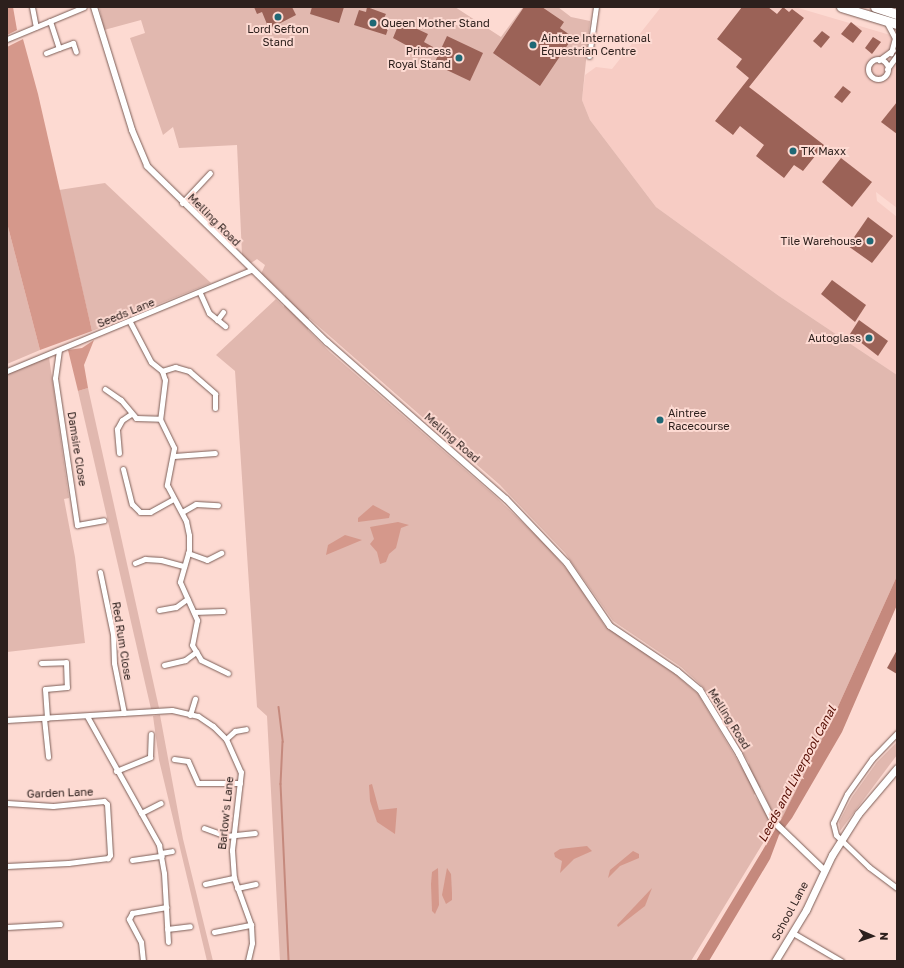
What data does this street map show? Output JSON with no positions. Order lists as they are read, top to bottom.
{
  "streets": {
    "main road": ["School Lane"],
    "street": [
      "Melling Road",
      "Seeds Lane",
      "Damsire Close",
      "Red Rum Close",
      "Garden Lane",
      "Barlow's Lane"
    ]
  },
  "crossings": [
    ["Melling Road", "Seeds Lane"],
    ["Melling Road", "School Lane"],
    ["Seeds Lane", "Damsire Close"],
    ["Red Rum Close", "Barlow's Lane"]
  ],
  "water": ["Leeds and Liverpool Canal"],
  "places": [
    "Lord Sefton Stand",
    "Queen Mother Stand",
    "Aintree International Equestrian Centre",
    "Princess Royal Stand",
    "TK Maxx",
    "Tile Warehouse",
    "Autoglass",
    "Aintree Racecourse"
  ],
  "north": "right"
}
